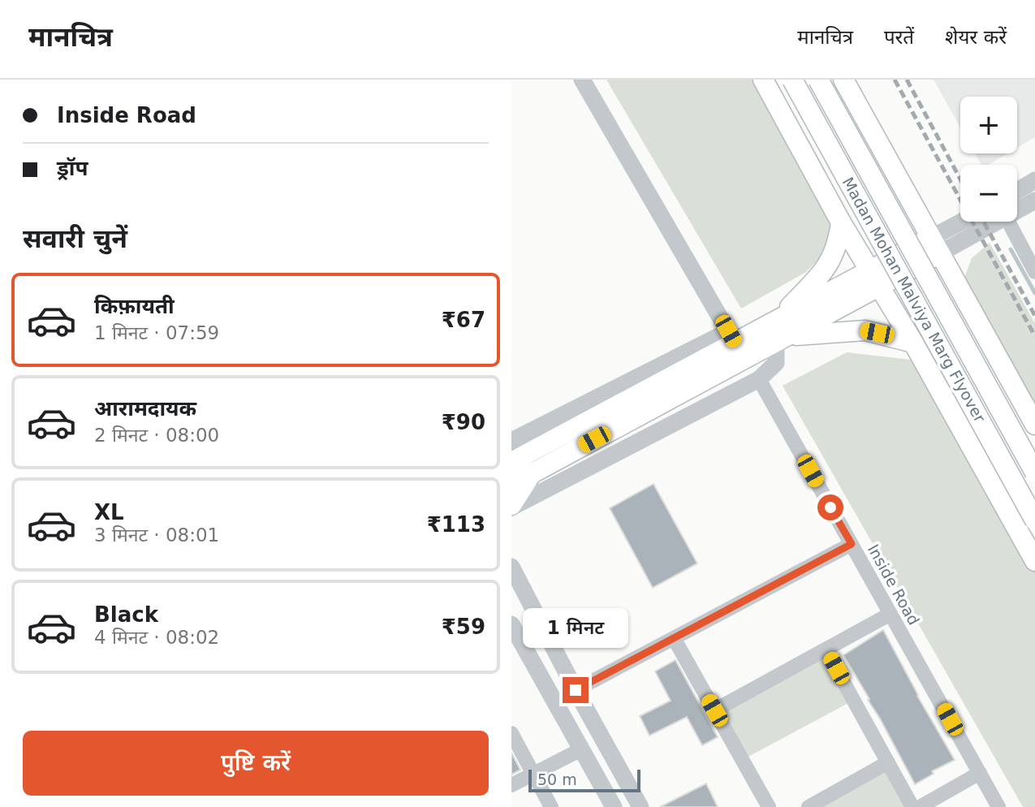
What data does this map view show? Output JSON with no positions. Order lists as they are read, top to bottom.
{
  "streets": {
    "main road": ["Madan Mohan Malviya Marg Flyover"],
    "street": ["Inside Road"]
  },
  "scale_bar": "50 m",
  "page": {
    "header": "मानचित्र",
    "nav": ["मानचित्र", "परतें", "शेयर करें"],
    "banner": ["Inside Road", "ड्रॉप"],
    "map_buttons": ["+", "−"],
    "heading": "सवारी चुनें",
    "list": [
      {
        "name": "किफ़ायती",
        "note": "1 मिनट · 07:59",
        "value": "₹67"
      },
      {
        "name": "आरामदायक",
        "note": "2 मिनट · 08:00",
        "value": "₹90"
      },
      {
        "name": "XL",
        "note": "3 मिनट · 08:01",
        "value": "₹113"
      },
      {
        "name": "Black",
        "note": "4 मिनट · 08:02",
        "value": "₹59"
      }
    ],
    "bubble": "1 मिनट",
    "buttons": "पुष्टि करें",
    "scale": "50 m"
  }
}
